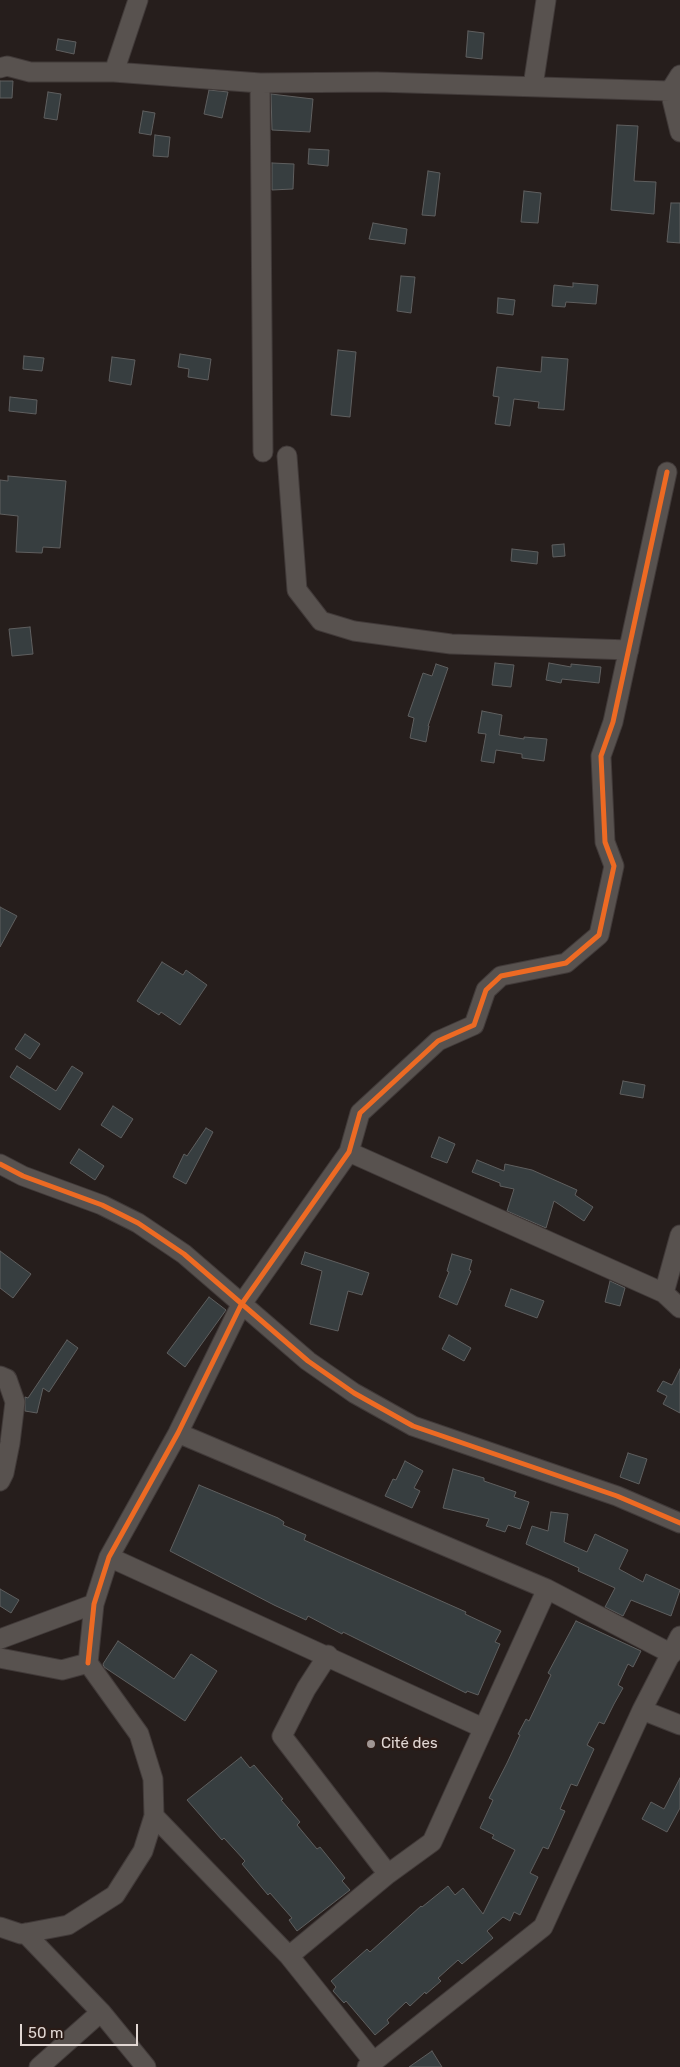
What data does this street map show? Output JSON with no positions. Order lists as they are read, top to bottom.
{
  "places": ["Cité des"],
  "scale_bar": "50 m"
}
